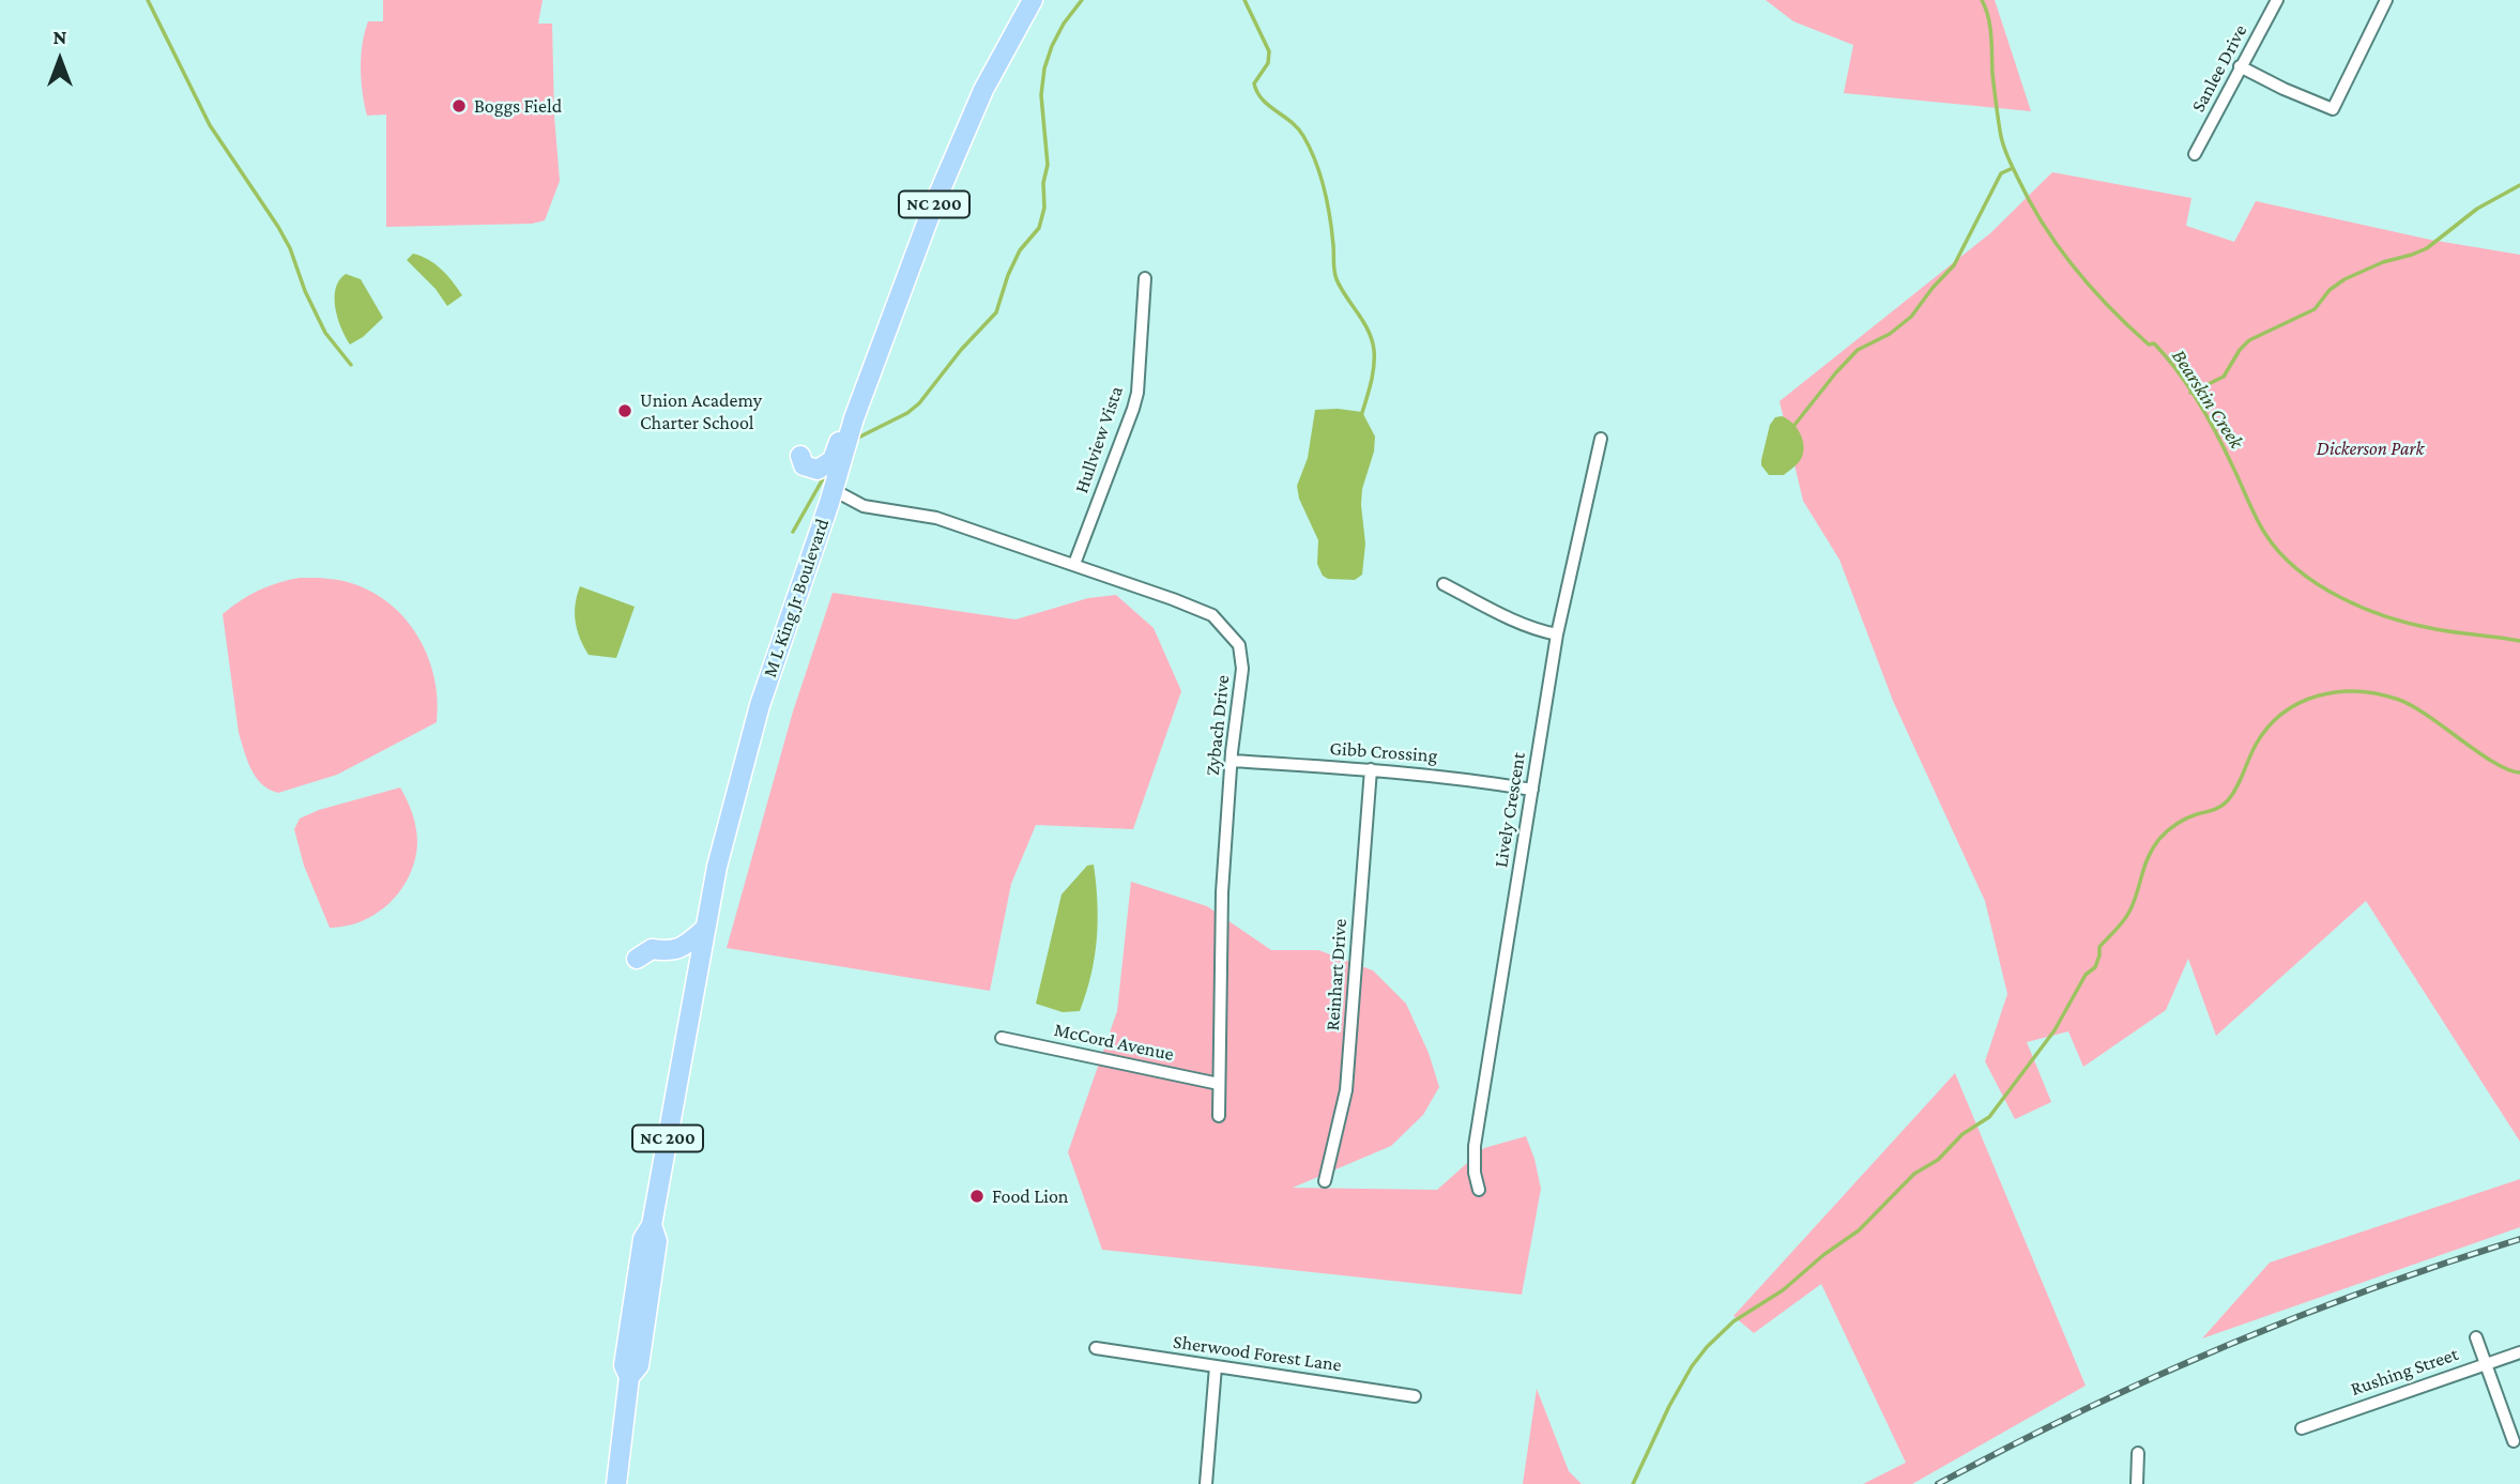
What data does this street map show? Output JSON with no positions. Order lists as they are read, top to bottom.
{
  "streets": {
    "main road": ["NC 200", "M L King Jr Boulevard"],
    "street": [
      "Sanlee Drive",
      "Hullview Vista",
      "Zybach Drive",
      "Gibb Crossing",
      "Lively Crescent",
      "Reinhart Drive",
      "McCord Avenue",
      "Sherwood Forest Lane",
      "Rushing Street"
    ]
  },
  "crossings": [
    ["Hullview Vista", "Zybach Drive"],
    ["M L King Jr Boulevard", "Zybach Drive"],
    ["Zybach Drive", "Gibb Crossing"],
    ["Zybach Drive", "McCord Avenue"],
    ["Gibb Crossing", "Lively Crescent"],
    ["Gibb Crossing", "Reinhart Drive"]
  ],
  "water": ["Bearskin Creek"],
  "parks": ["Dickerson Park"],
  "places": ["Boggs Field", "Union Academy Charter School", "Food Lion"],
  "north": "top"
}
